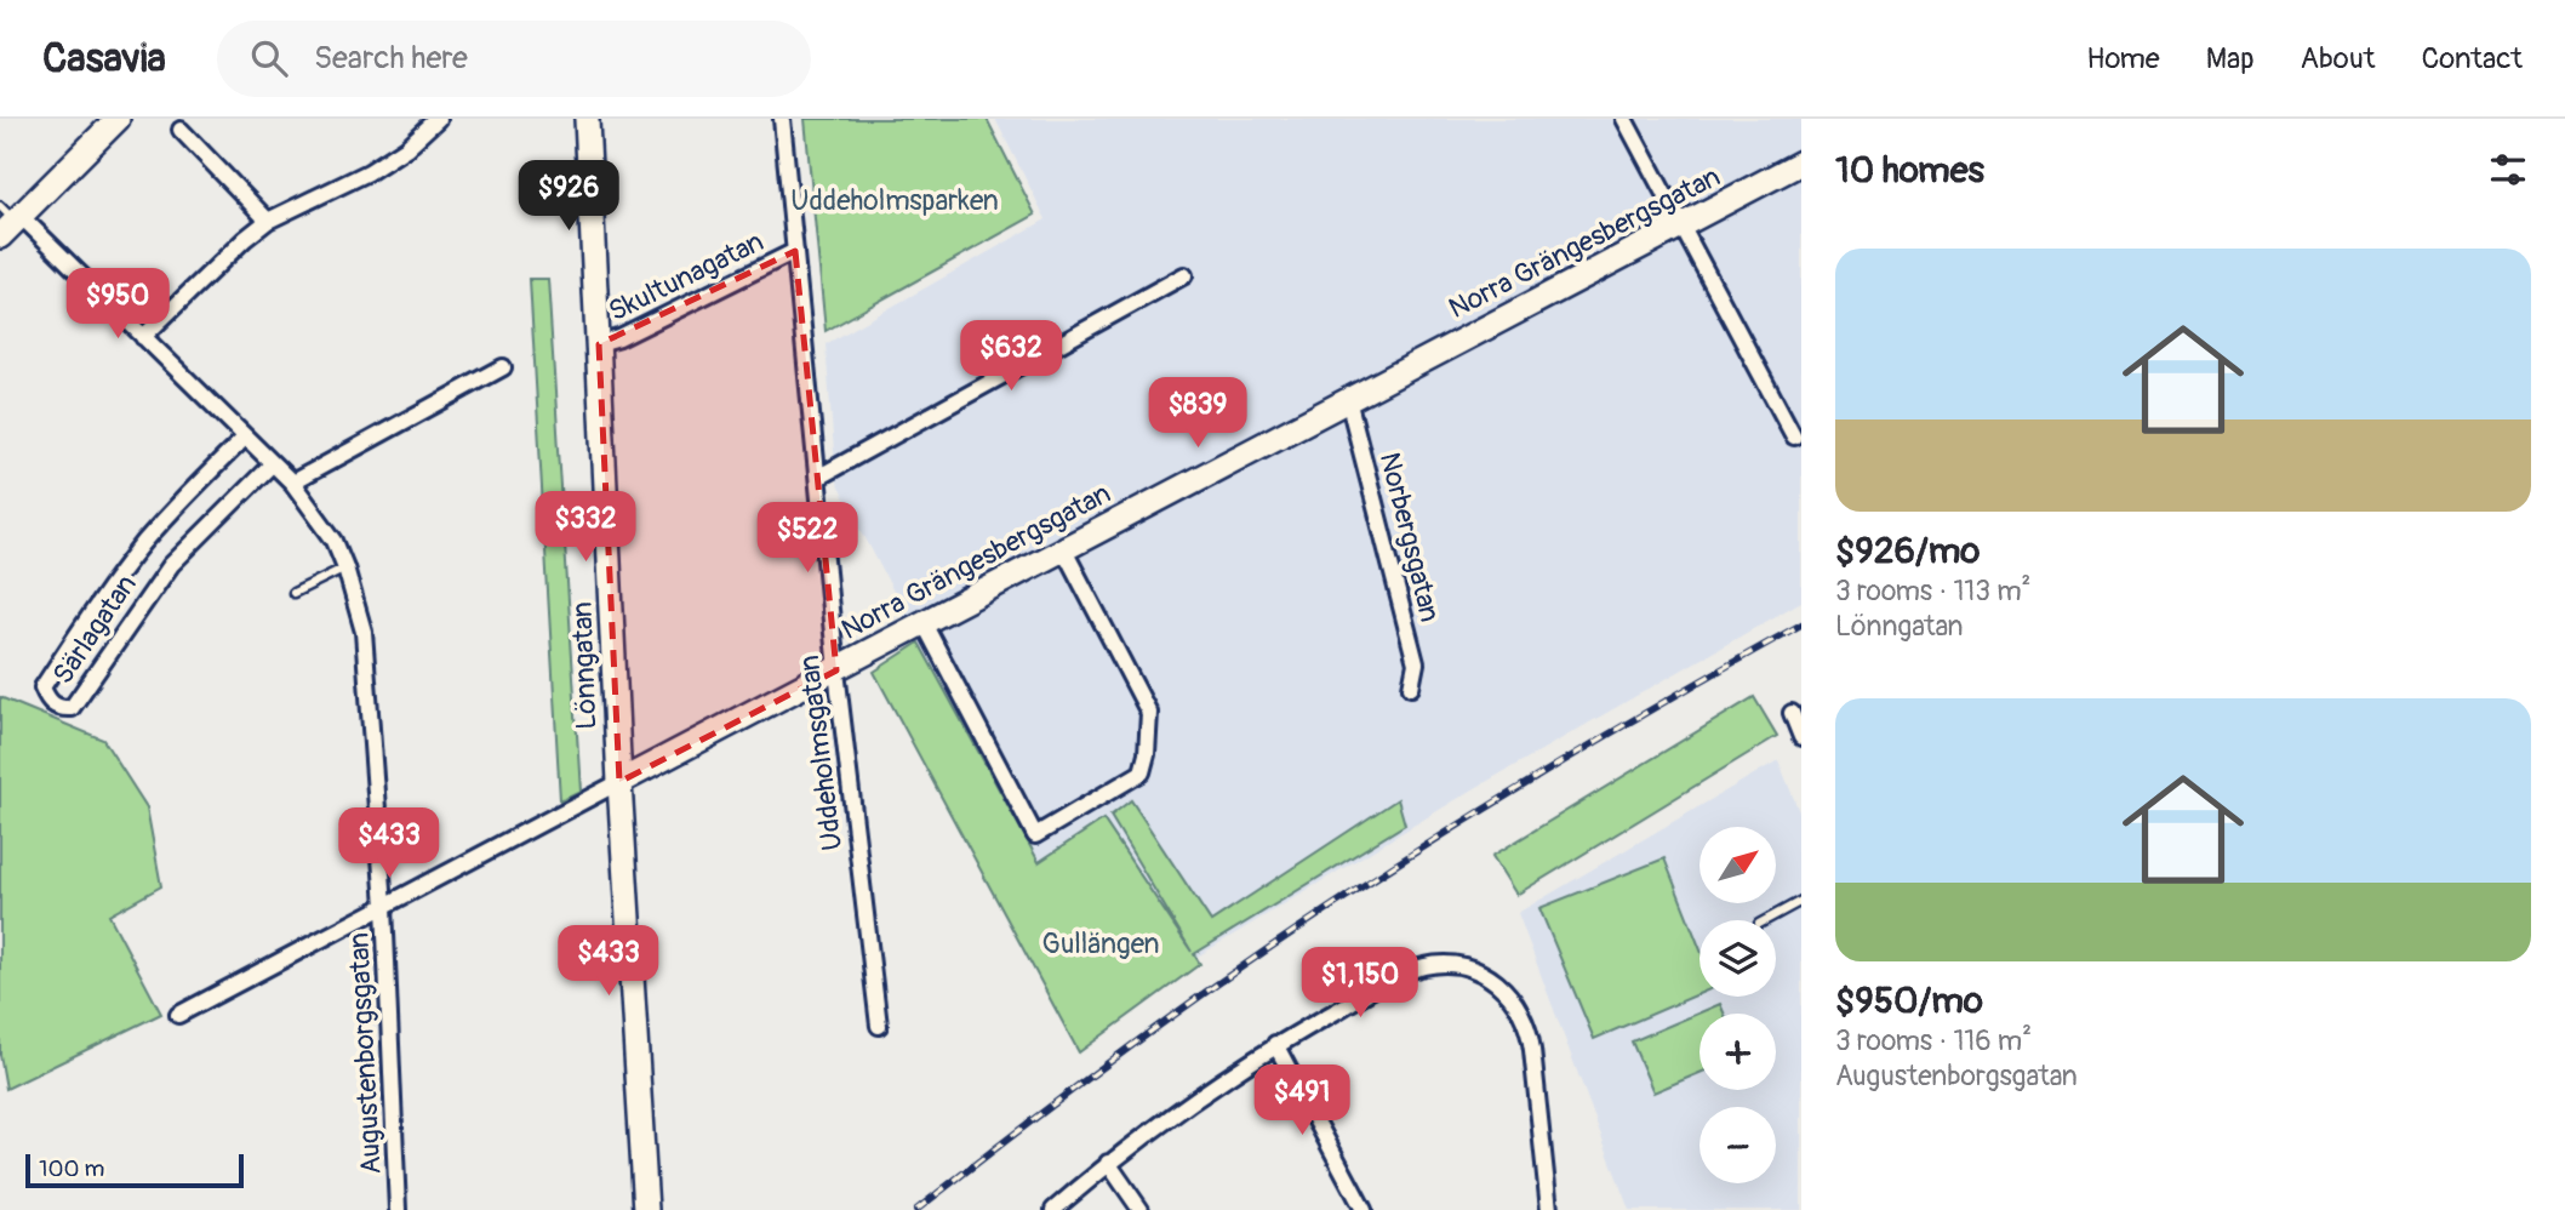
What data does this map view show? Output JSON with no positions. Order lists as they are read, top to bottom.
{
  "streets": {
    "street": [
      "Norra Grängesbergsgatan",
      "Skultunagatan",
      "Norbergsgatan",
      "Särlagatan",
      "Lönngatan",
      "Uddeholmsgatan",
      "Augustenborgsgatan"
    ]
  },
  "crossings": [
    ["Norra Grängesbergsgatan", "Norbergsgatan"],
    ["Norra Grängesbergsgatan", "Lönngatan"],
    ["Norra Grängesbergsgatan", "Uddeholmsgatan"],
    ["Norra Grängesbergsgatan", "Augustenborgsgatan"],
    ["Skultunagatan", "Lönngatan"],
    ["Skultunagatan", "Uddeholmsgatan"],
    ["Särlagatan", "Augustenborgsgatan"]
  ],
  "parks": ["Uddeholmsparken", "Gullängen"],
  "scale_bar": "100 m",
  "north": "top right",
  "page": {
    "header": "Casavia",
    "search": "Search here",
    "nav": [
      "Home",
      "Map",
      "About",
      "Contact"
    ],
    "heading": "10 homes",
    "price": [
      "$926",
      "$950",
      "$632",
      "$839",
      "$332",
      "$522",
      "$433",
      "$433",
      "$1,150",
      "$491"
    ],
    "list": [
      {
        "name": "$926/mo",
        "note": "3 rooms · 113 m² · Lönngatan"
      },
      {
        "name": "$950/mo",
        "note": "3 rooms · 116 m² · Augustenborgsgatan"
      }
    ],
    "map_buttons": ["+", "−"],
    "scale": "100 m"
  }
}
